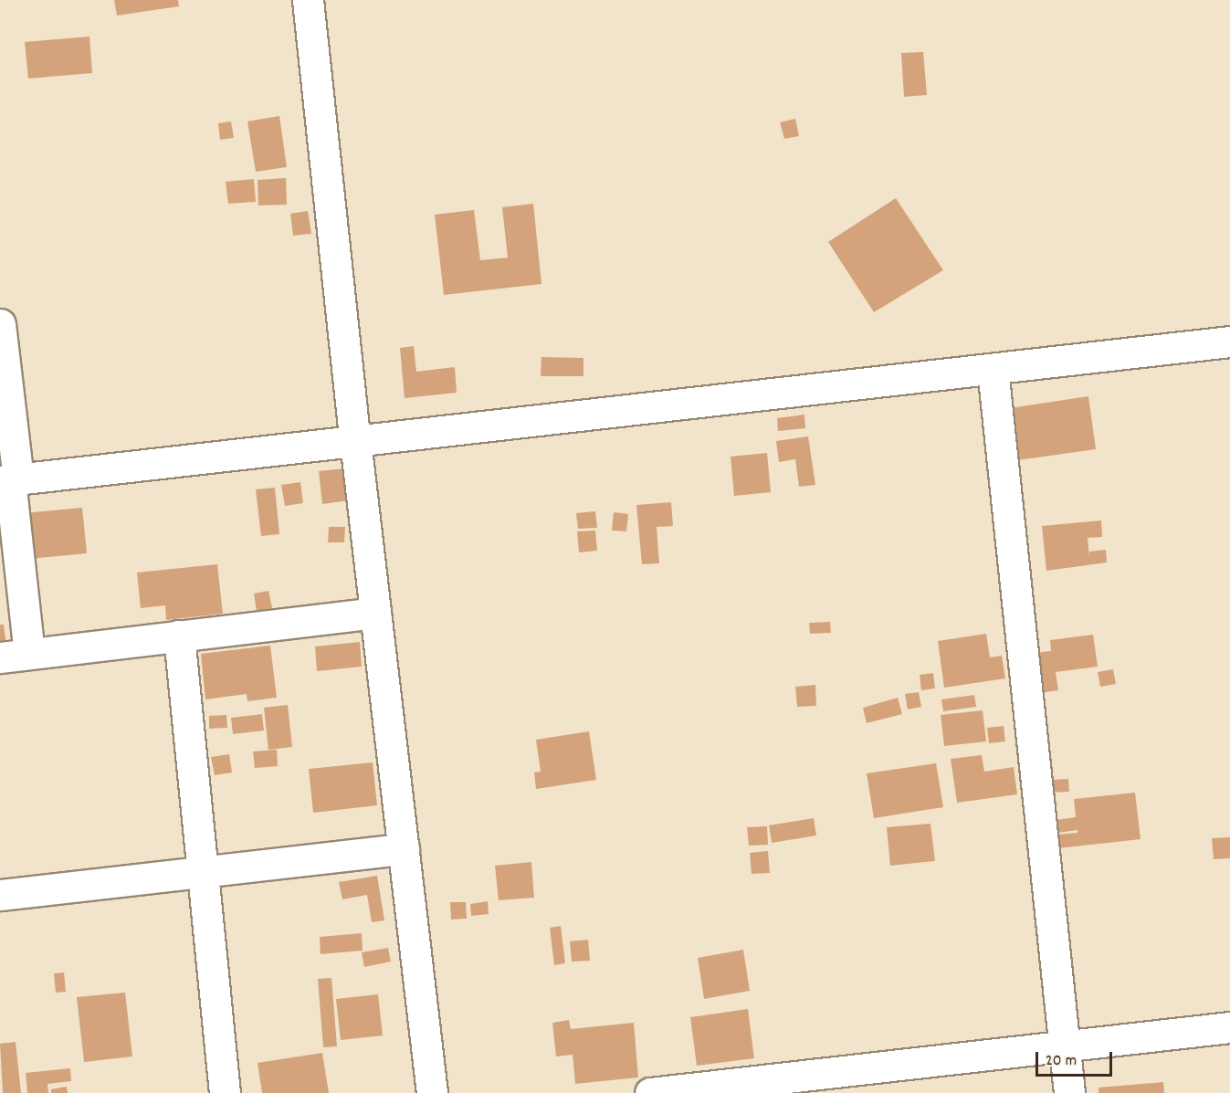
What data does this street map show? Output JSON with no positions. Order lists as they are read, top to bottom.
{
  "scale_bar": "20 m"
}
